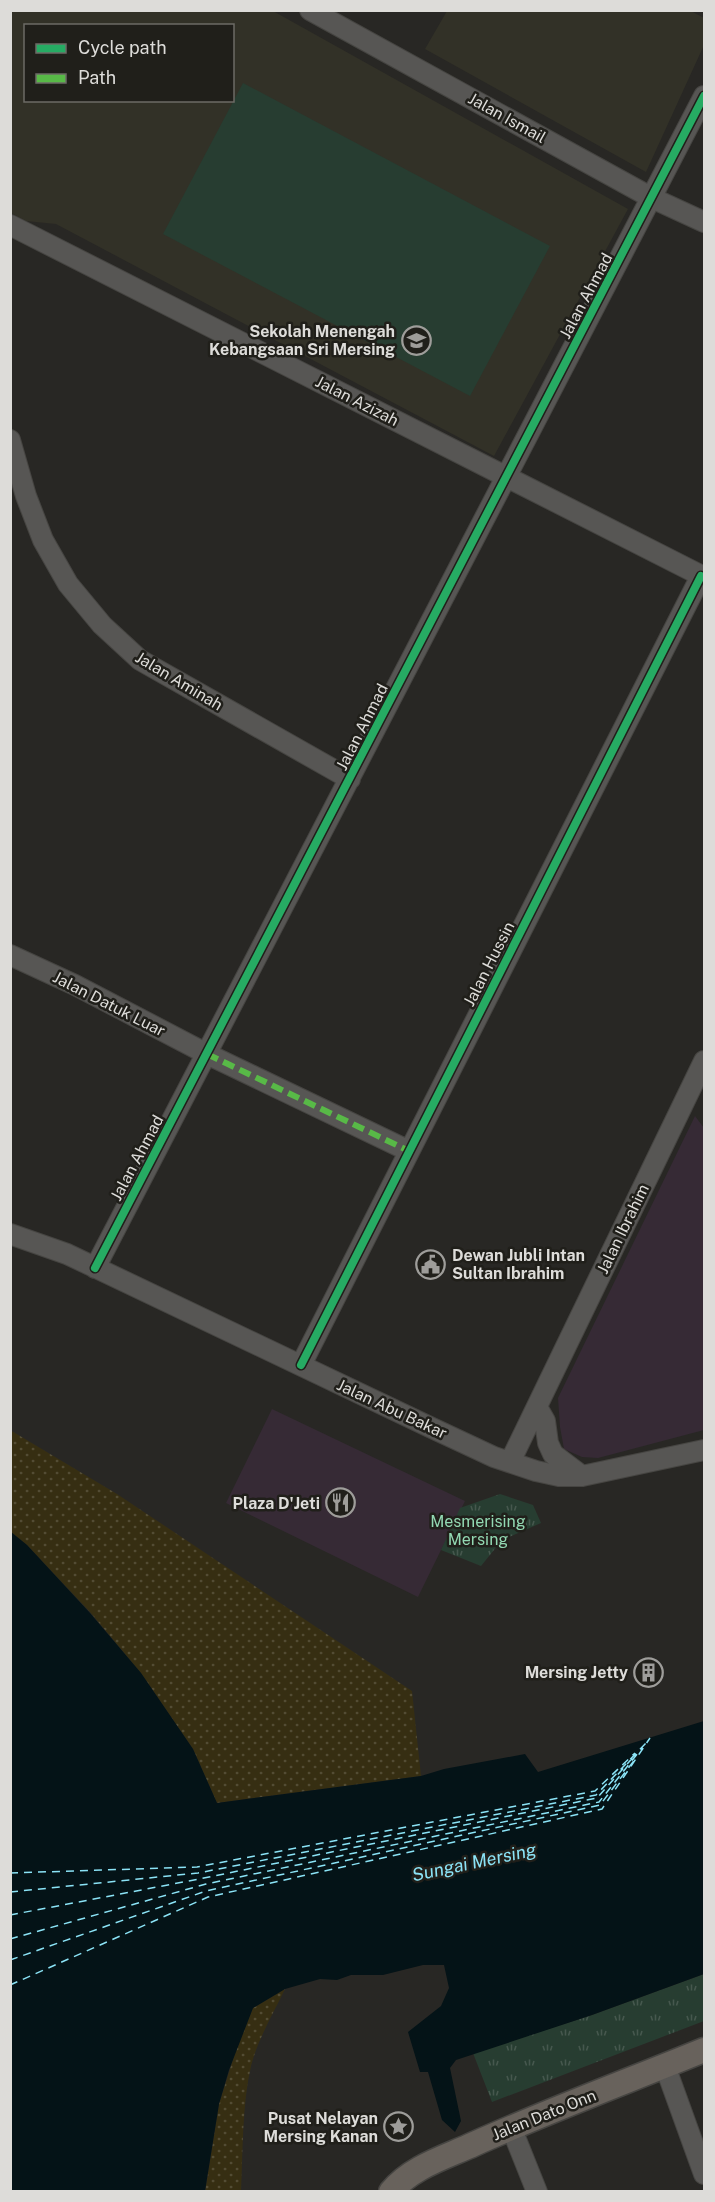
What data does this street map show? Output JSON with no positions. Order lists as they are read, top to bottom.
{
  "streets": {
    "main road": ["Jalan Dato Onn"],
    "street": [
      "Jalan Ismail",
      "Jalan Ahmad",
      "Jalan Azizah",
      "Jalan Aminah",
      "Jalan Hussin",
      "Jalan Datuk Luar",
      "Jalan Ibrahim",
      "Jalan Abu Bakar"
    ]
  },
  "crossings": [
    ["Jalan Ismail", "Jalan Ahmad"],
    ["Jalan Ahmad", "Jalan Azizah"],
    ["Jalan Ahmad", "Jalan Aminah"],
    ["Jalan Ahmad", "Jalan Datuk Luar"],
    ["Jalan Ahmad", "Jalan Abu Bakar"],
    ["Jalan Azizah", "Jalan Hussin"],
    ["Jalan Hussin", "Jalan Datuk Luar"],
    ["Jalan Hussin", "Jalan Abu Bakar"],
    ["Jalan Ibrahim", "Jalan Abu Bakar"]
  ],
  "water": ["Sungai Mersing"],
  "parks": ["Mesmerising Mersing"],
  "places": {
    "school or university": ["Sekolah Menengah Kebangsaan Sri Mersing"],
    "public building": ["Dewan Jubli Intan Sultan Ibrahim"],
    "restaurant": ["Plaza D'Jeti"],
    "building": ["Mersing Jetty"],
    "place": ["Pusat Nelayan Mersing Kanan"]
  },
  "legend": ["Cycle path", "Path"]
}
